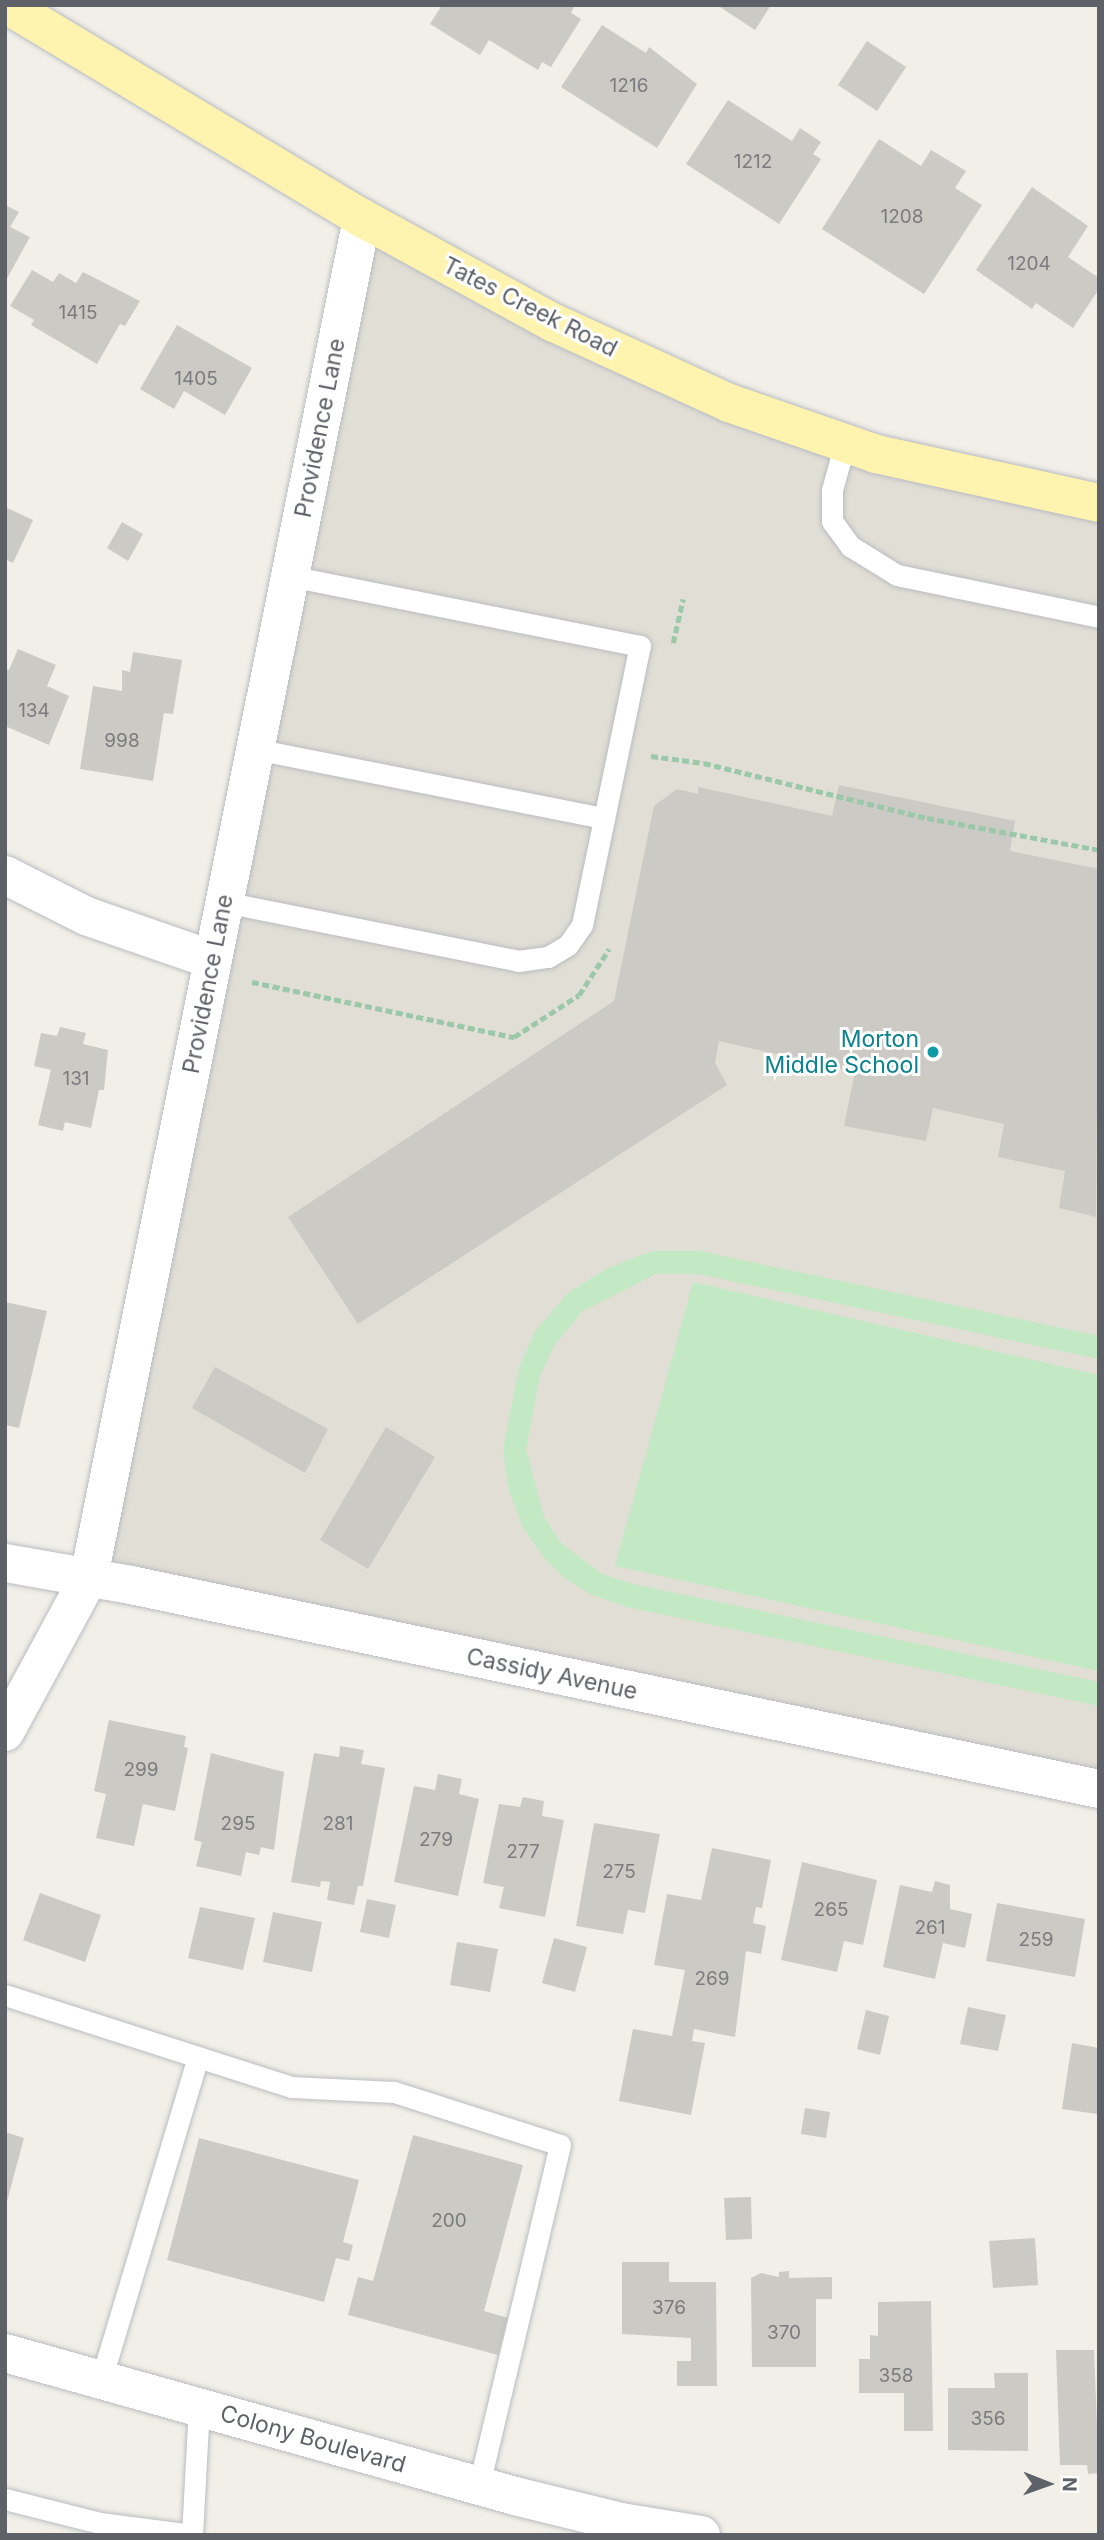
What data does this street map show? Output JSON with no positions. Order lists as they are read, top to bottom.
{
  "streets": {
    "main road": ["Tates Creek Road"],
    "street": ["Providence Lane", "Cassidy Avenue", "Colony Boulevard"]
  },
  "crossings": [
    ["Tates Creek Road", "Providence Lane"],
    ["Providence Lane", "Cassidy Avenue"]
  ],
  "places": ["Morton Middle School"],
  "house_numbers": [
    "1216",
    "1212",
    "1208",
    "1204",
    "1415",
    "1405",
    "134",
    "998",
    "131",
    "299",
    "295",
    "281",
    "279",
    "277",
    "275",
    "265",
    "261",
    "259",
    "269",
    "200",
    "376",
    "370",
    "358",
    "356"
  ],
  "north": "right"
}
